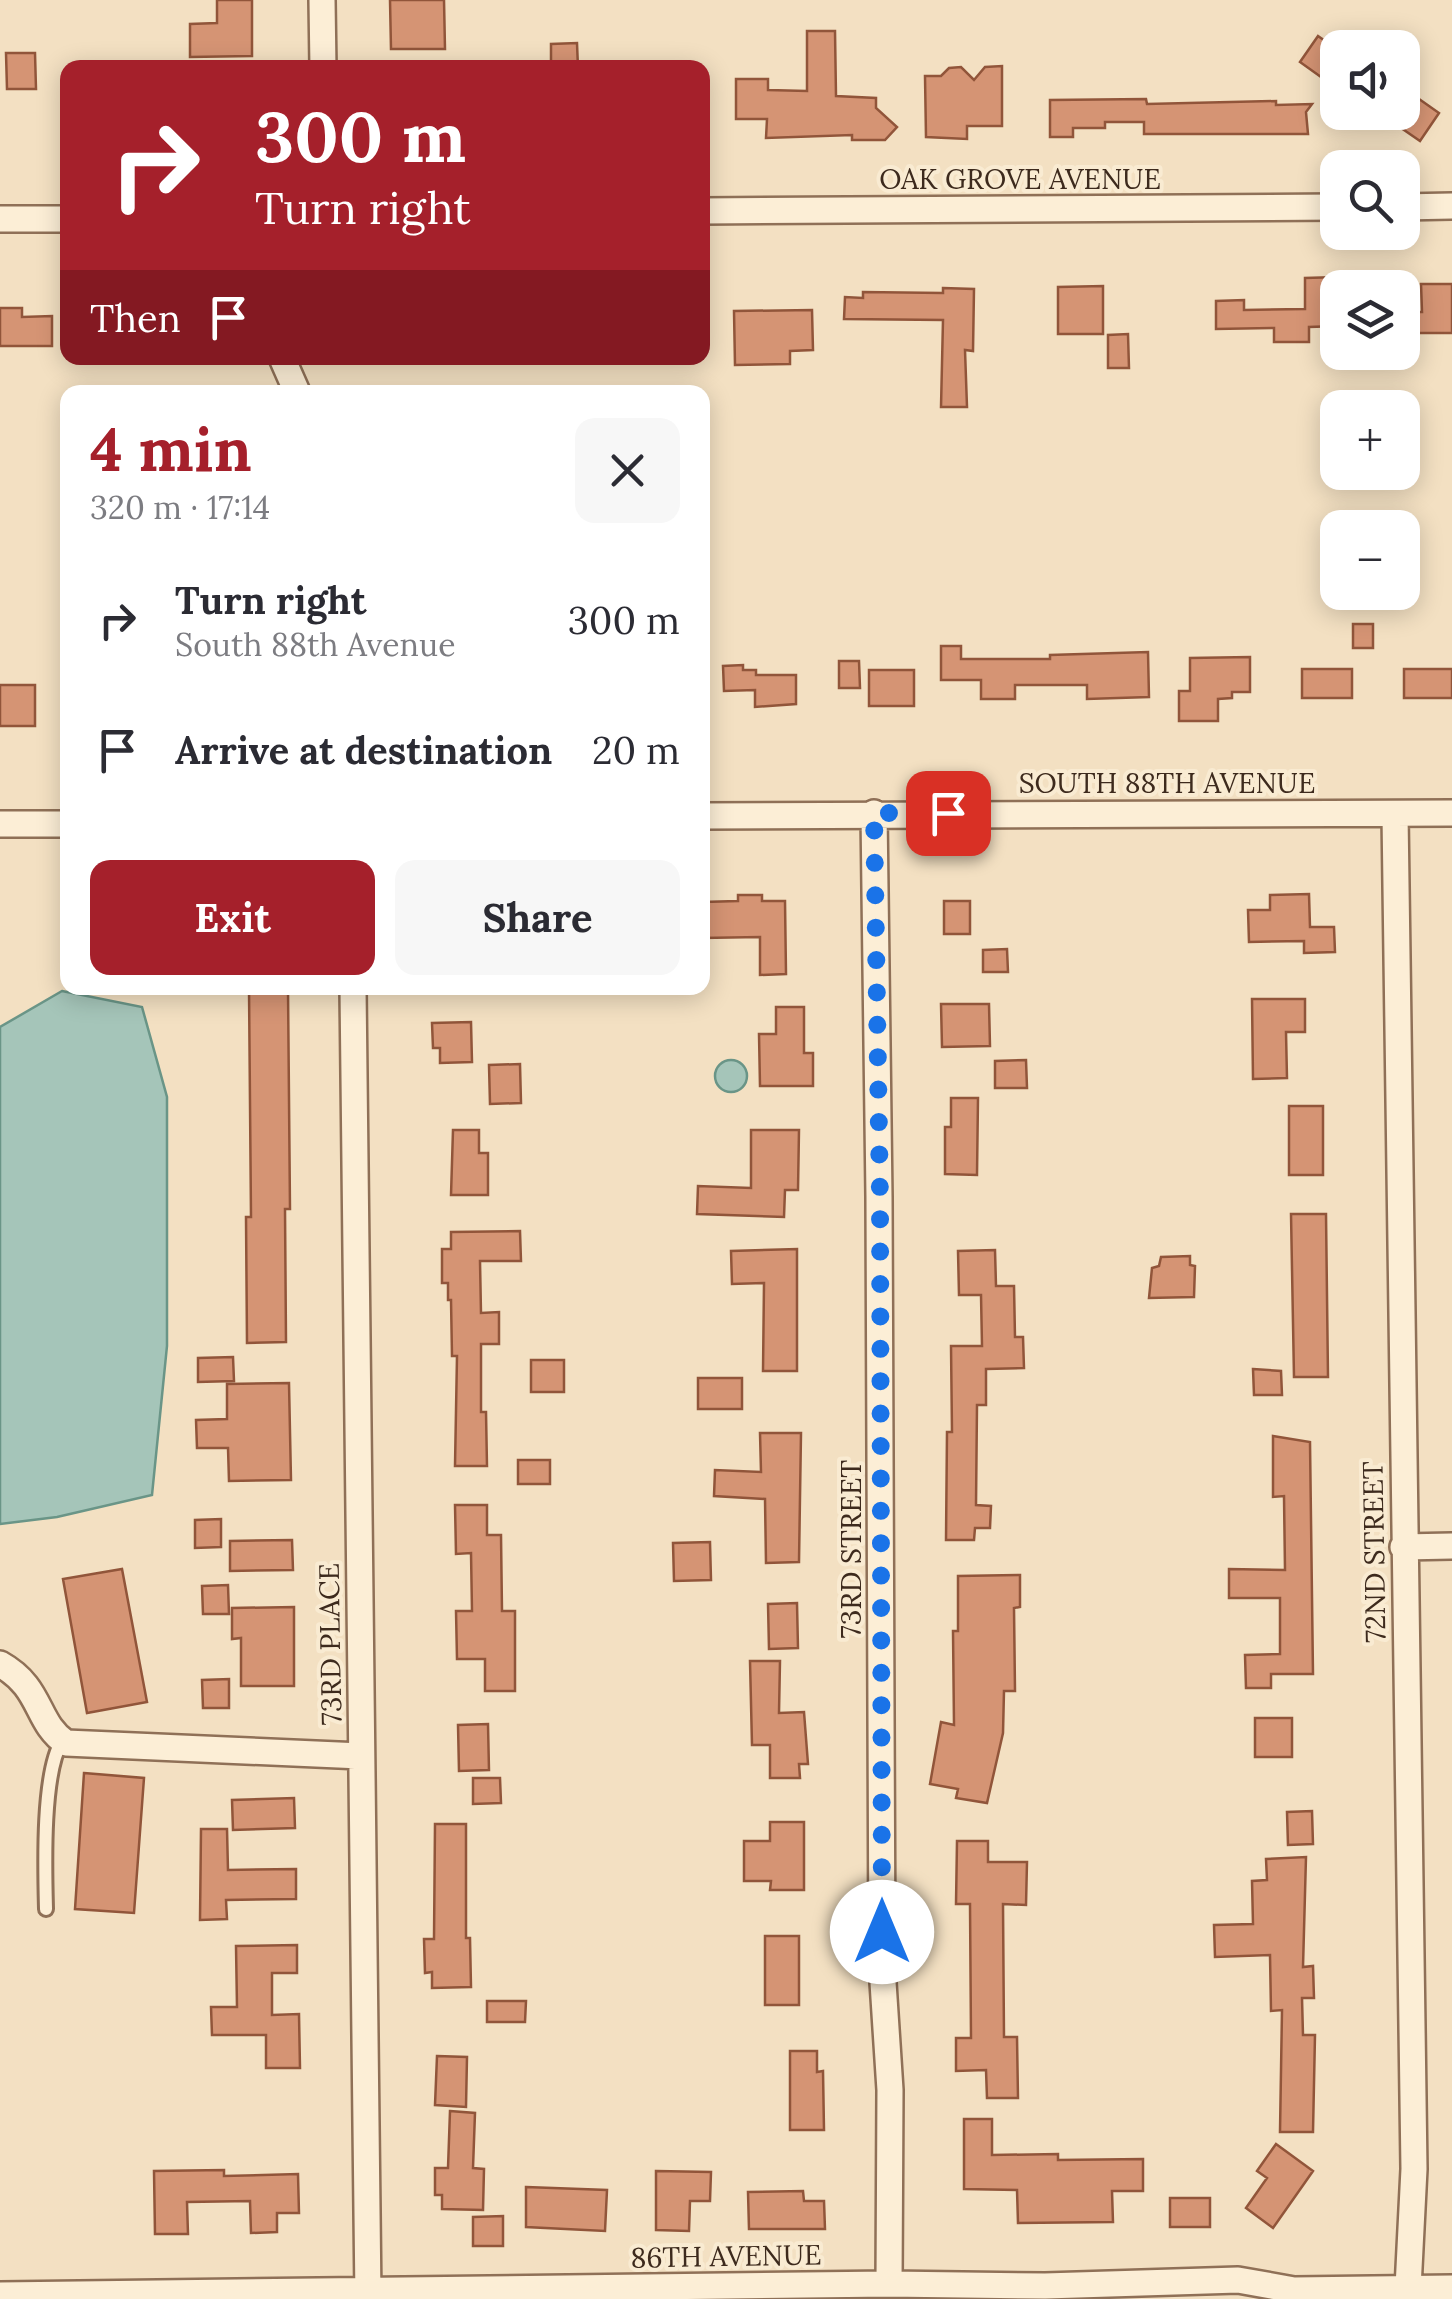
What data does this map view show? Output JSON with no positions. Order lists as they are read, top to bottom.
{
  "streets": {
    "street": [
      "OAK GROVE AVENUE",
      "SOUTH 88TH AVENUE",
      "73RD STREET",
      "72ND STREET",
      "73RD PLACE",
      "86TH AVENUE"
    ]
  },
  "crossings": [
    ["SOUTH 88TH AVENUE", "73RD STREET"],
    ["SOUTH 88TH AVENUE", "72ND STREET"],
    ["73RD STREET", "86TH AVENUE"],
    ["72ND STREET", "86TH AVENUE"],
    ["73RD PLACE", "86TH AVENUE"]
  ],
  "page": {
    "map_buttons": ["+", "−"],
    "turn": ["300 m", "Turn right"],
    "then": "Then",
    "heading": ["4 min", "320 m · 17:14"],
    "list": [
      {
        "name": "Turn right",
        "note": "South 88th Avenue",
        "value": "300 m"
      },
      {
        "name": "Arrive at destination",
        "value": "20 m"
      }
    ],
    "buttons": ["Exit", "Share"]
  }
}
